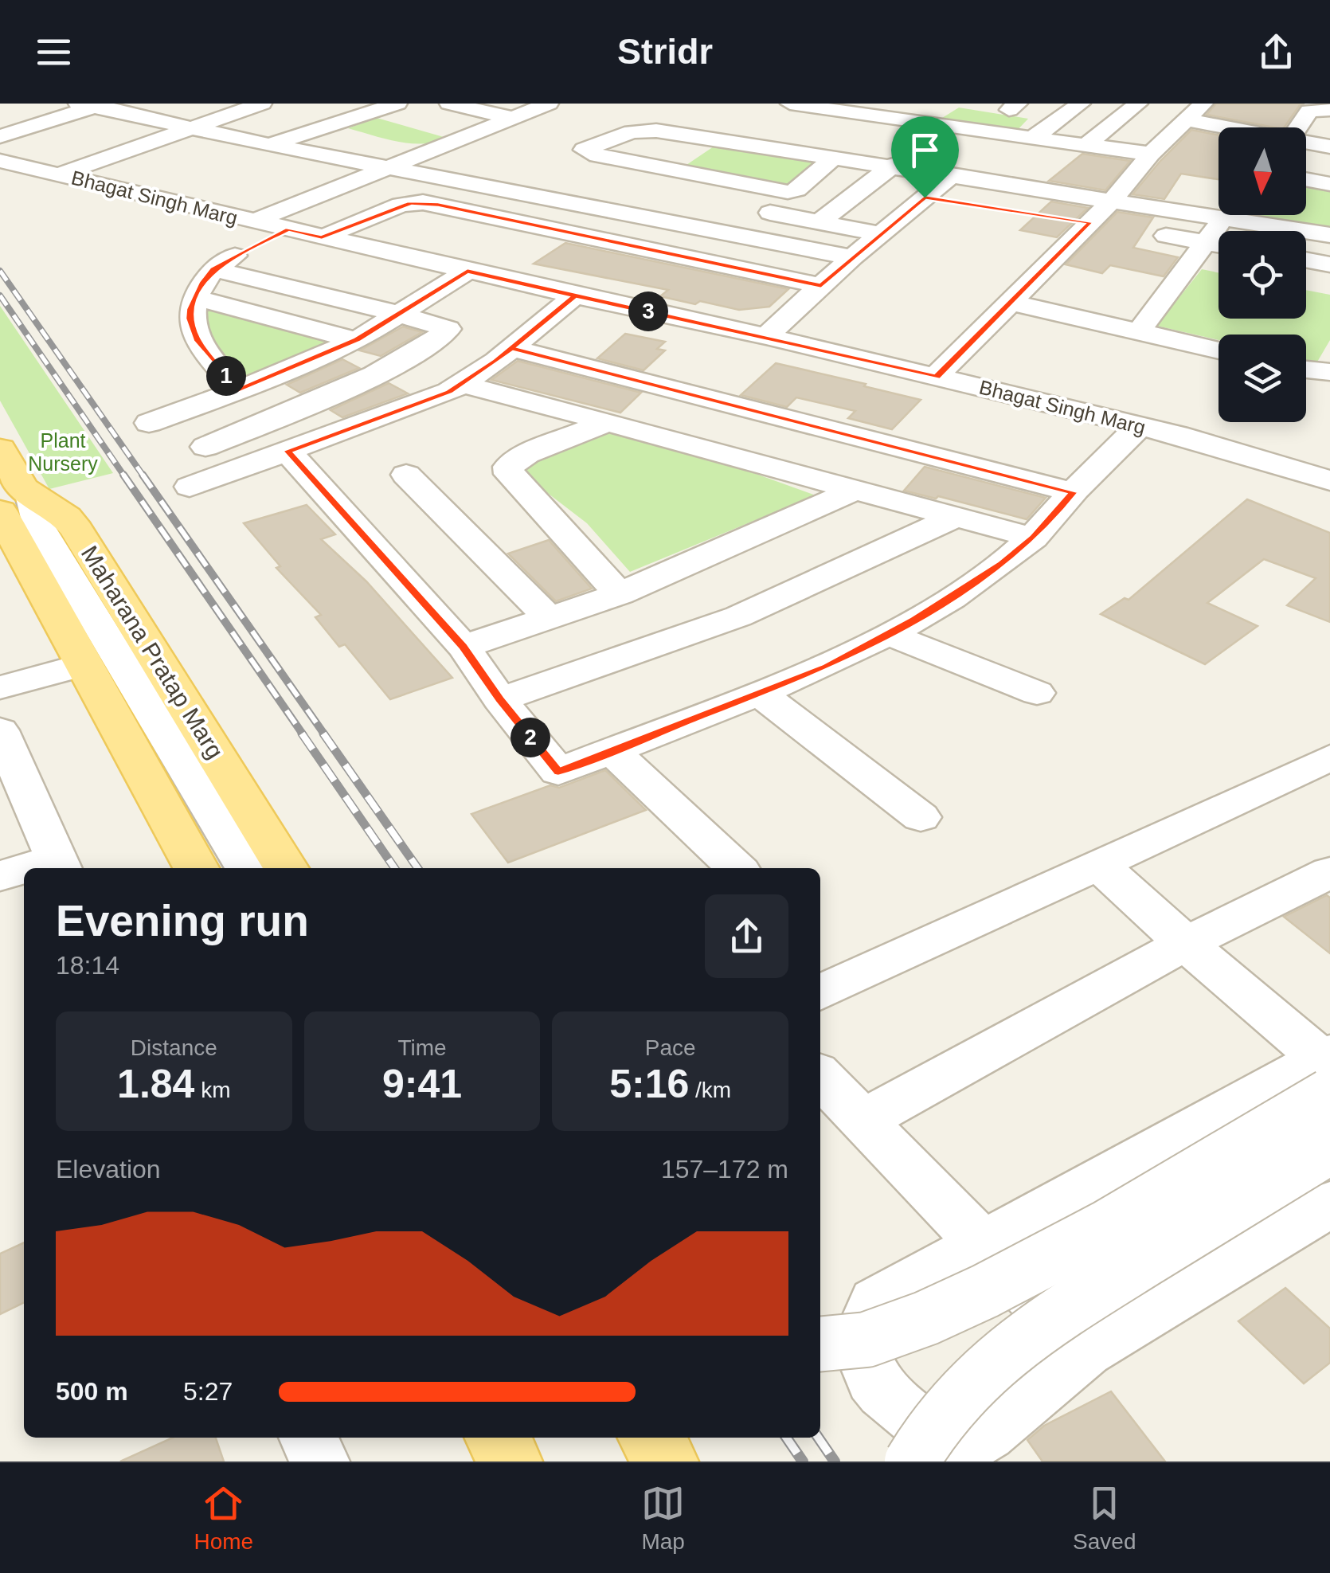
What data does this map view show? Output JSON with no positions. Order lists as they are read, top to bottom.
{
  "streets": {
    "main road": ["Maharana Pratap Marg"],
    "street": ["Bhagat Singh Marg"]
  },
  "parks": ["Plant Nursery"],
  "north": "bottom",
  "page": {
    "header": "Stridr",
    "pins": ["3", "1", "2"],
    "heading": ["Evening run", "18:14"],
    "stats": [
      ["Distance", "1.84 km"],
      ["Time", "9:41"],
      ["Pace", "5:16 /km"]
    ],
    "chart": ["Elevation", "157–172 m"],
    "list": [
      {
        "name": "500 m",
        "note": "5:27"
      }
    ],
    "tabs": ["Home", "Map", "Saved"]
  }
}
